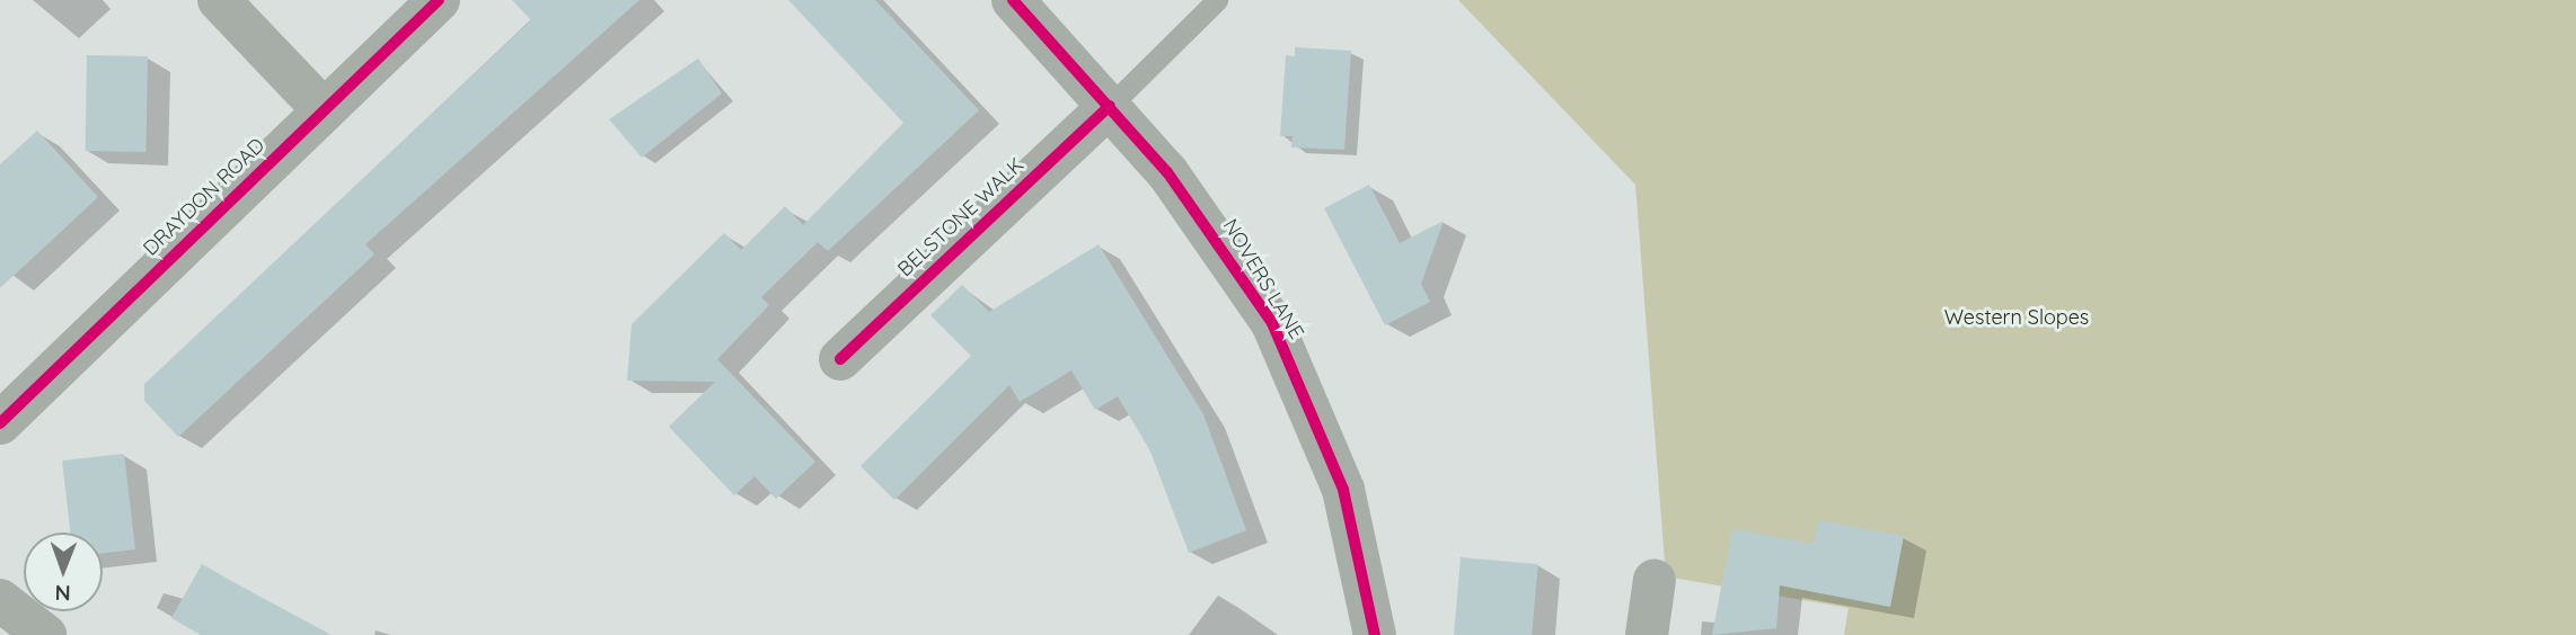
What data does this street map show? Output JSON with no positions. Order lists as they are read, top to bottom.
{
  "streets": {
    "street": ["DRAYDON ROAD", "BELSTONE WALK", "NOVERS LANE"]
  },
  "crossings": [
    ["BELSTONE WALK", "NOVERS LANE"]
  ],
  "parks": ["Western Slopes"],
  "north": "bottom"
}
